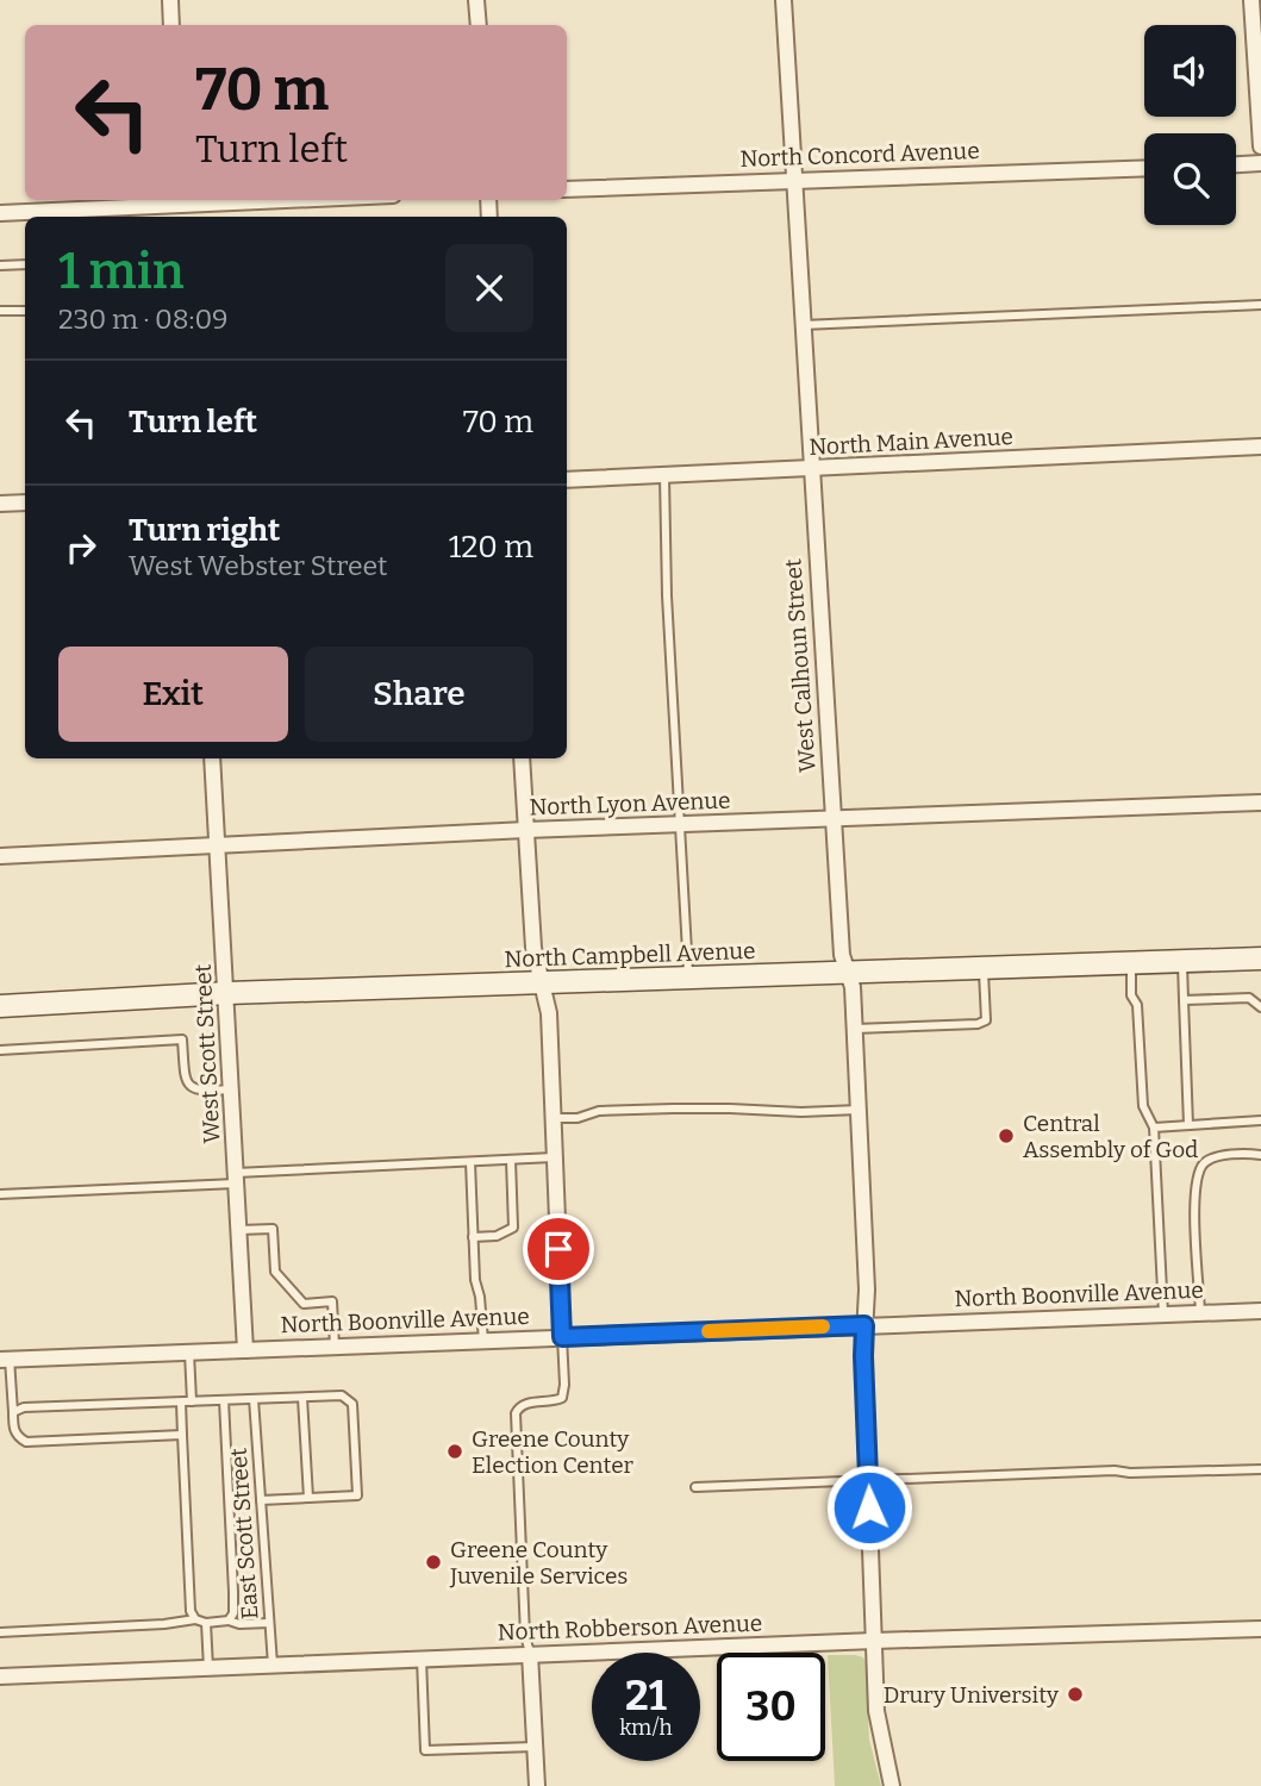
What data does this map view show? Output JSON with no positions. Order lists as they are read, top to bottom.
{
  "streets": {
    "main road": ["North Campbell Avenue"],
    "street": [
      "North Concord Avenue",
      "North Main Avenue",
      "West Calhoun Street",
      "North Lyon Avenue",
      "West Scott Street",
      "North Boonville Avenue",
      "North Robberson Avenue"
    ],
    "lane": ["East Scott Street"]
  },
  "crossings": [
    ["North Concord Avenue", "West Calhoun Street"],
    ["North Main Avenue", "West Calhoun Street"],
    ["West Calhoun Street", "North Lyon Avenue"],
    ["West Calhoun Street", "North Campbell Avenue"],
    ["West Calhoun Street", "North Boonville Avenue"],
    ["West Calhoun Street", "North Robberson Avenue"],
    ["North Lyon Avenue", "West Scott Street"],
    ["North Campbell Avenue", "West Scott Street"],
    ["West Scott Street", "North Boonville Avenue"],
    ["East Scott Street", "North Robberson Avenue"]
  ],
  "places": [
    "Central Assembly of God",
    "Greene County Election Center",
    "Greene County Juvenile Services",
    "Drury University"
  ],
  "page": {
    "turn": ["70 m", "Turn left"],
    "heading": ["1 min", "230 m · 08:09"],
    "list": [
      {
        "name": "Turn left",
        "value": "70 m"
      },
      {
        "name": "Turn right",
        "note": "West Webster Street",
        "value": "120 m"
      }
    ],
    "buttons": ["Exit", "Share"],
    "speed": "21 km/h",
    "limit": "30"
  }
}
